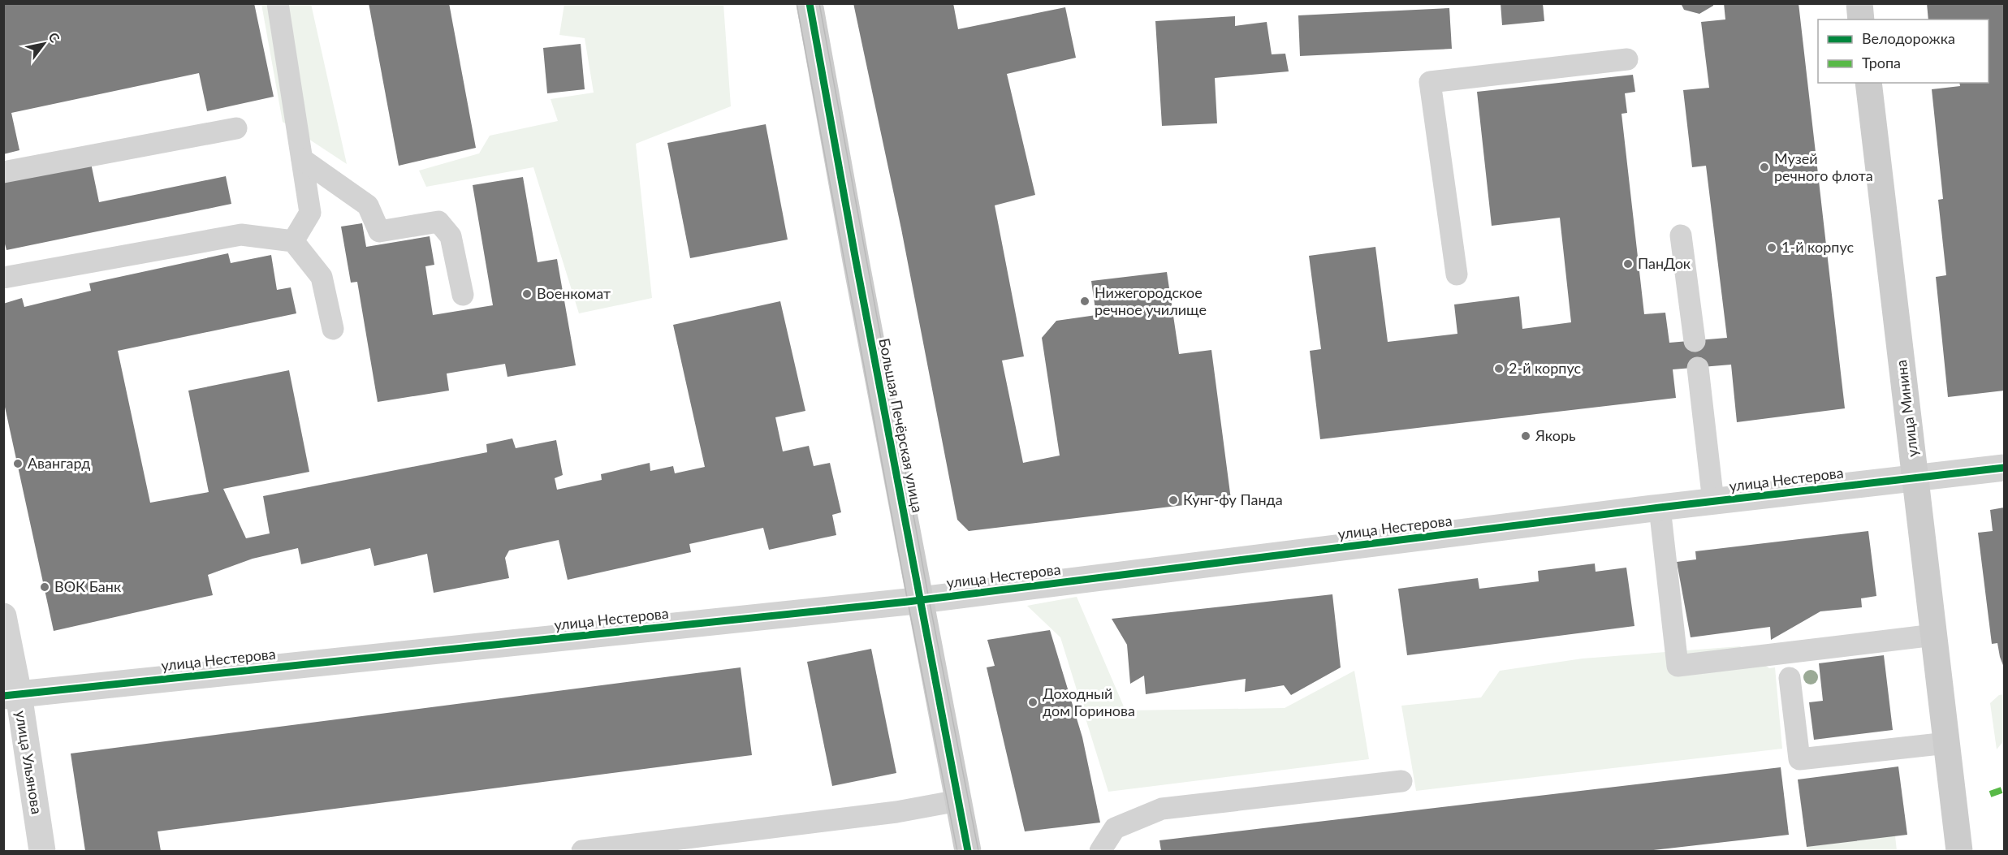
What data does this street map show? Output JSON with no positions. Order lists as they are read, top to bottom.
{
  "streets": {
    "street": [
      "улица Минина",
      "Большая Печёрская улица",
      "улица Нестерова",
      "улица Ульянова"
    ]
  },
  "crossings": [
    ["улица Минина", "улица Нестерова"],
    ["Большая Печёрская улица", "улица Нестерова"],
    ["улица Нестерова", "улица Ульянова"]
  ],
  "places": [
    "Музей речного флота",
    "1-й корпус",
    "ПанДок",
    "Военкомат",
    "Нижегородское речное училище",
    "2-й корпус",
    "Якорь",
    "Авангард",
    "Кунг-фу Панда",
    "ВОК Банк",
    "Доходный дом Горинова"
  ],
  "legend": ["Велодорожка", "Тропа"],
  "north": "top right"
}
